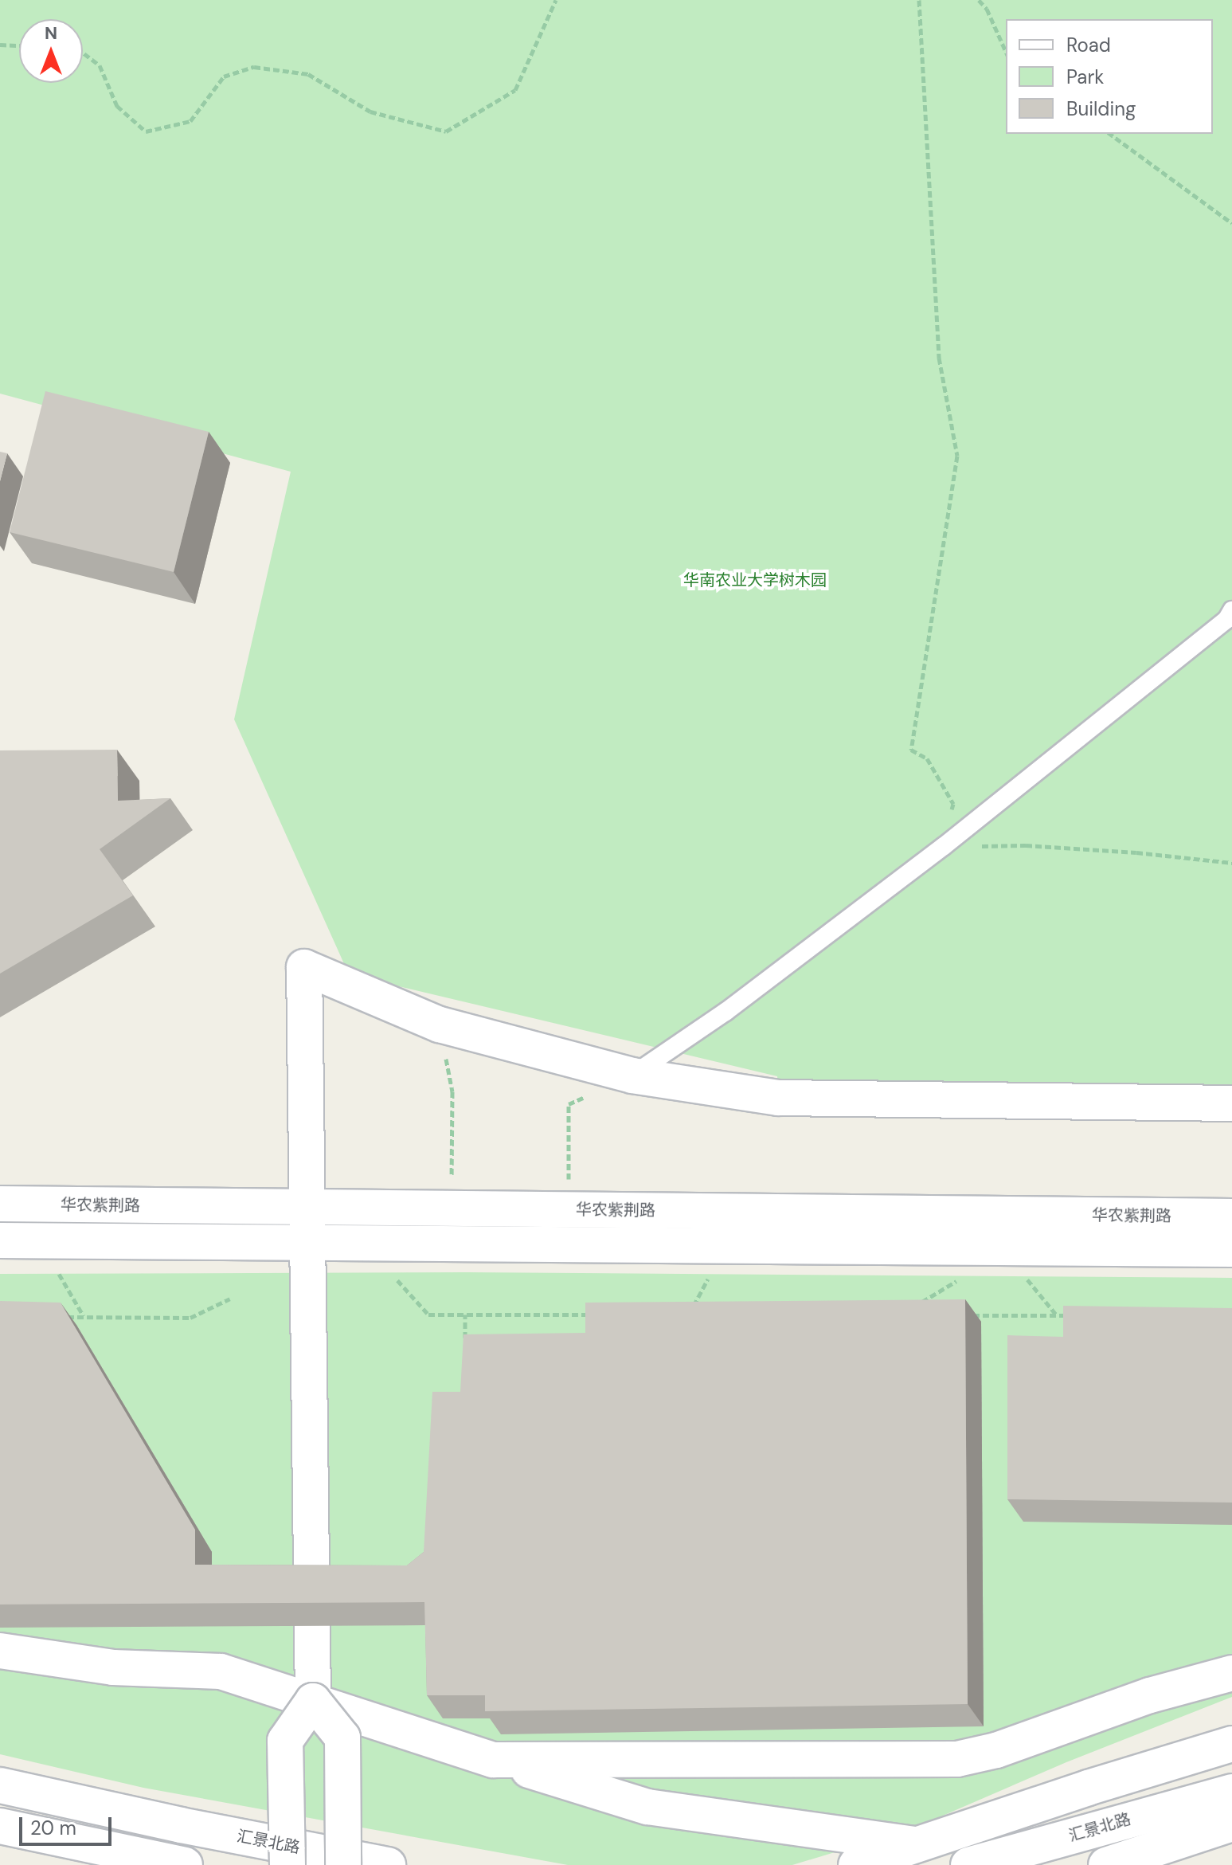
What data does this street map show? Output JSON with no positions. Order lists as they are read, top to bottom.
{
  "streets": {
    "street": ["华农紫荆路", "汇景北路"]
  },
  "parks": ["华南农业大学树木园"],
  "legend": ["Road", "Park", "Building"],
  "scale_bar": "20 m",
  "north": "top"
}
